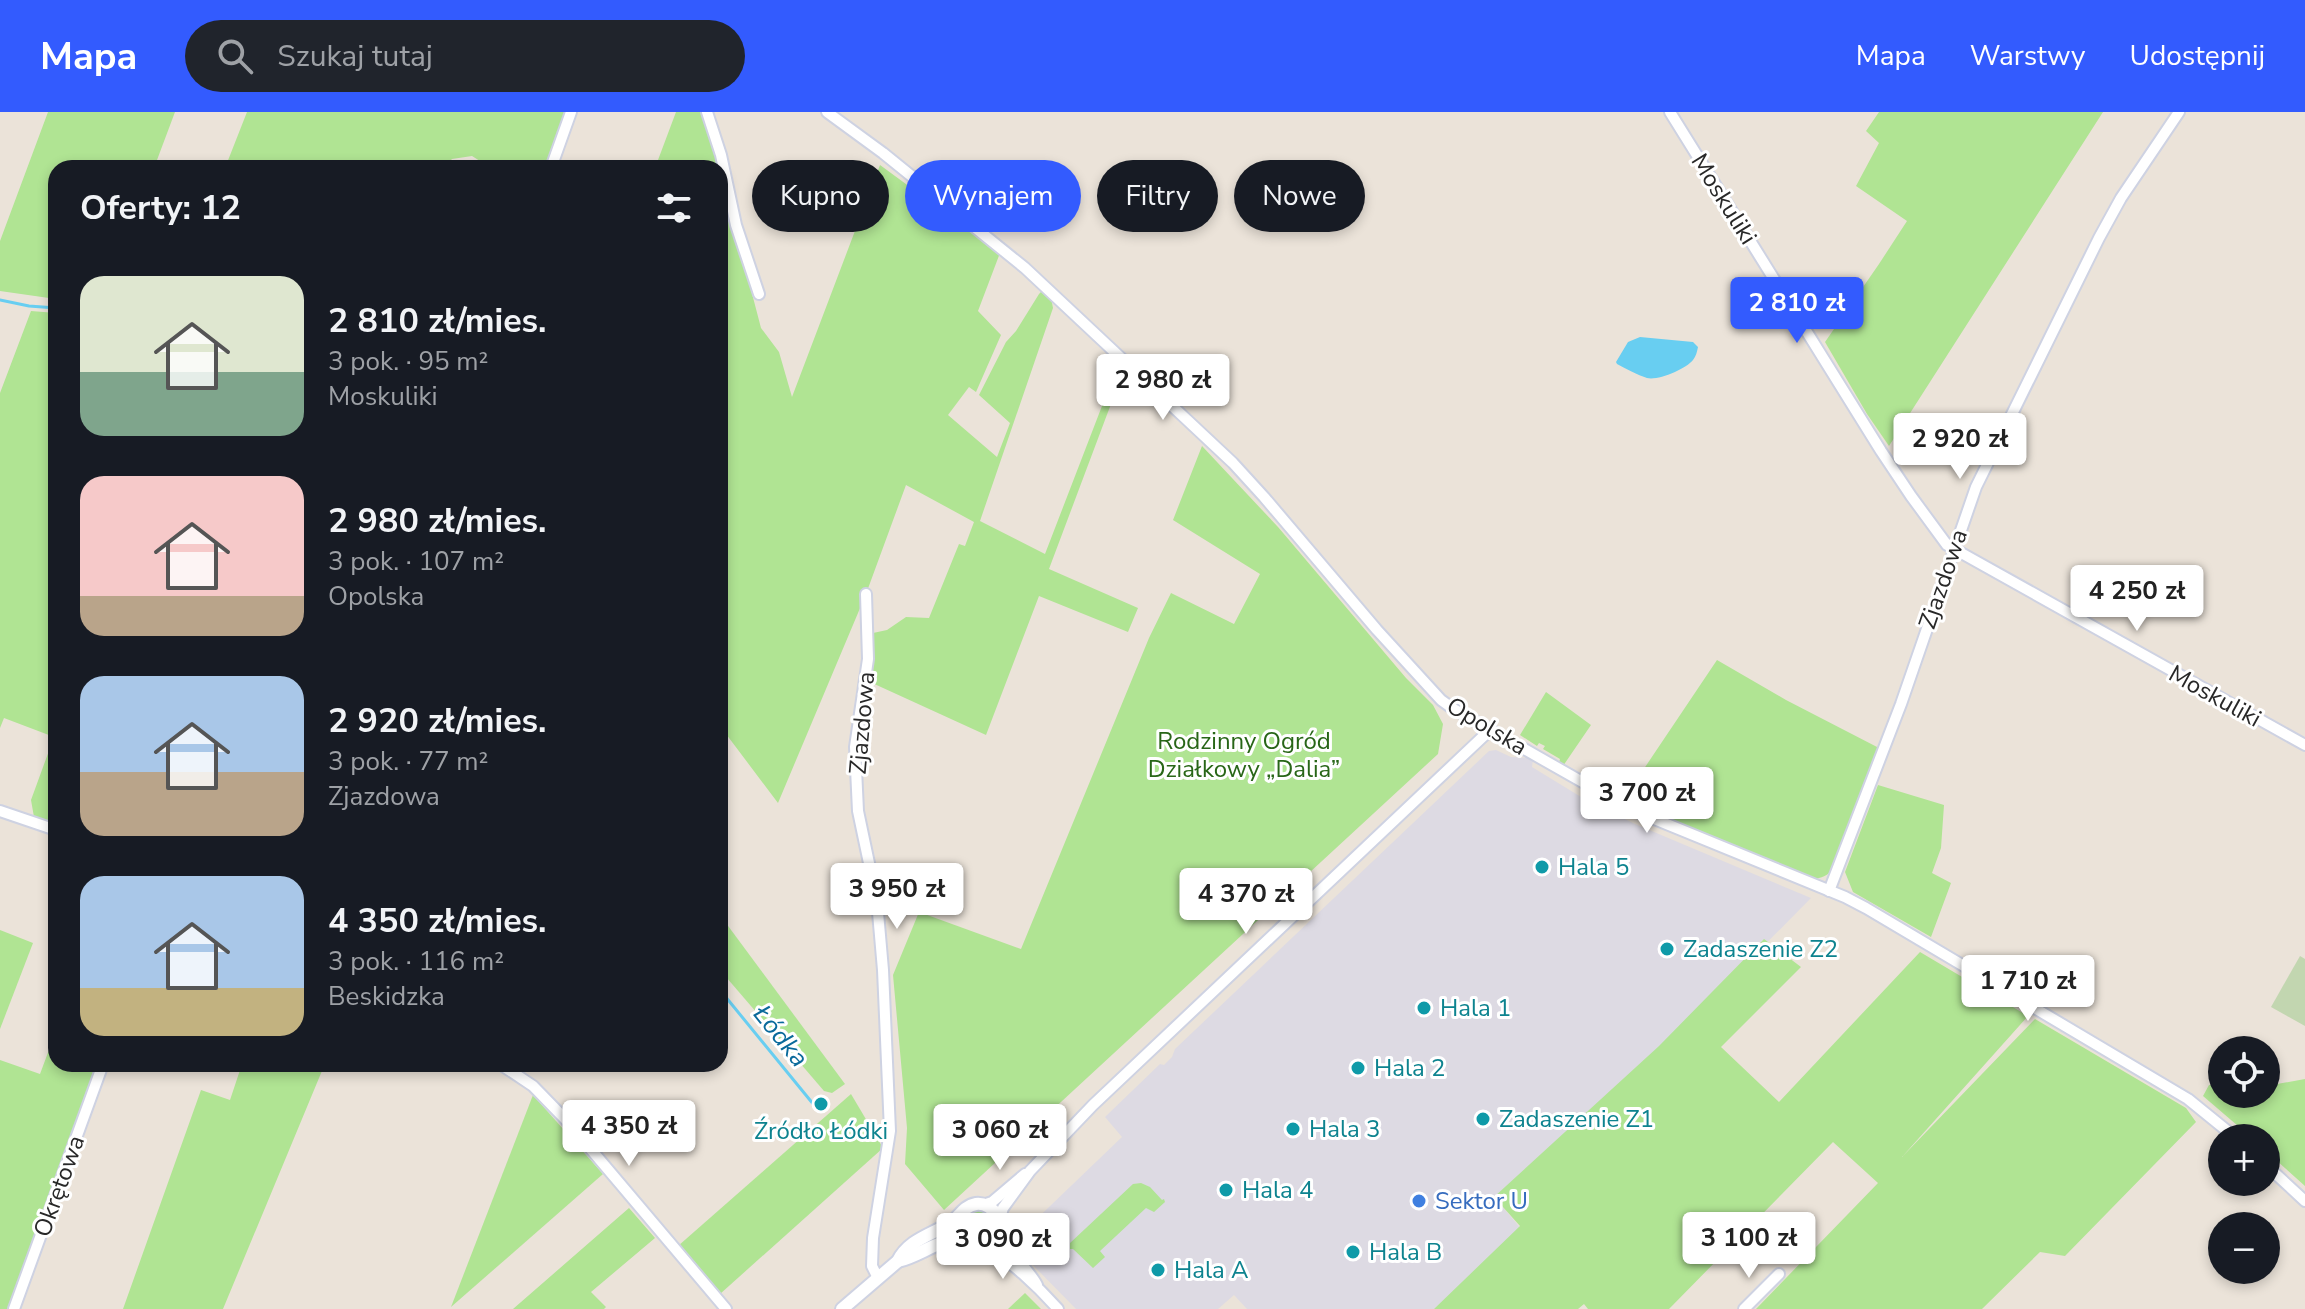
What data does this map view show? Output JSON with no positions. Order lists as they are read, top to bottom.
{
  "streets": {
    "street": [
      "Moskuliki",
      "Zjazdowa",
      "Opolska",
      "Okrętowa"
    ]
  },
  "crossings": [
    ["Moskuliki", "Zjazdowa"],
    ["Zjazdowa", "Opolska"]
  ],
  "water": ["Łódka"],
  "parks": ["Rodzinny Ogród Działkowy „Dalia”"],
  "places": [
    "Hala 5",
    "Zadaszenie Z2",
    "Hala 1",
    "Hala 2",
    "Źródło Łódki",
    "Zadaszenie Z1",
    "Hala 3",
    "Hala 4",
    "Sektor U",
    "Hala B",
    "Hala A"
  ],
  "page": {
    "header": "Mapa",
    "search": "Szukaj tutaj",
    "nav": ["Mapa", "Warstwy", "Udostępnij"],
    "chip": [
      "Kupno",
      "Wynajem",
      "Filtry",
      "Nowe"
    ],
    "heading": "Oferty: 12",
    "list": [
      {
        "name": "2 810 zł/mies.",
        "note": "3 pok. · 95 m² · Moskuliki"
      },
      {
        "name": "2 980 zł/mies.",
        "note": "3 pok. · 107 m² · Opolska"
      },
      {
        "name": "2 920 zł/mies.",
        "note": "3 pok. · 77 m² · Zjazdowa"
      },
      {
        "name": "4 350 zł/mies.",
        "note": "3 pok. · 116 m² · Beskidzka"
      }
    ],
    "price": [
      "2 810 zł",
      "2 980 zł",
      "2 920 zł",
      "4 250 zł",
      "3 700 zł",
      "3 950 zł",
      "4 370 zł",
      "1 710 zł",
      "4 350 zł",
      "3 060 zł",
      "3 100 zł",
      "3 090 zł"
    ],
    "map_buttons": ["+", "−"]
  }
}
